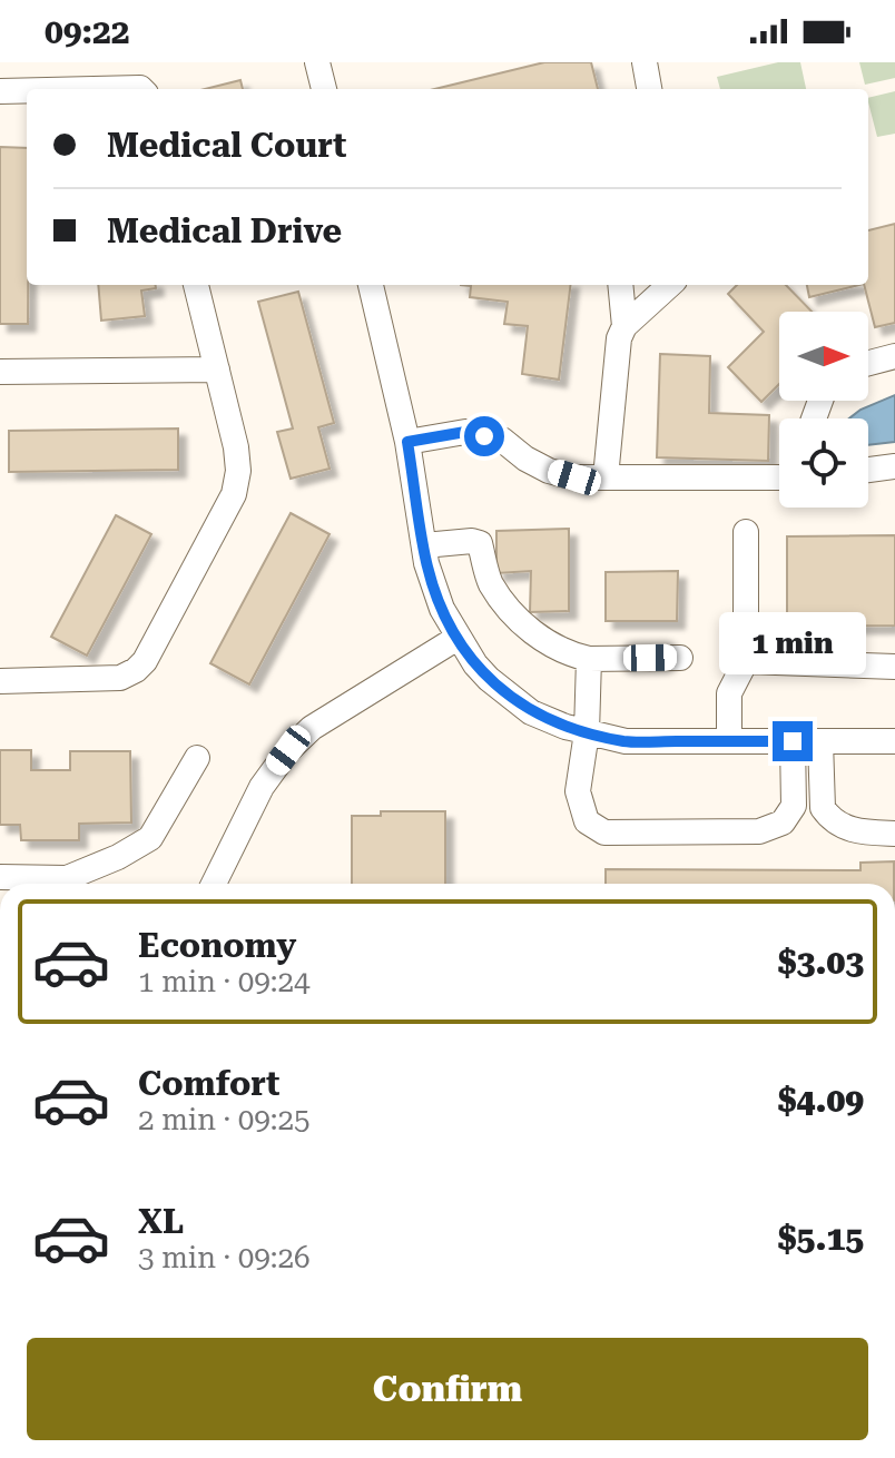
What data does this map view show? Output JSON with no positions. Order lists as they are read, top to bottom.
{
  "north": "right",
  "page": {
    "status": "09:22",
    "banner": ["Medical Court", "Medical Drive"],
    "bubble": "1 min",
    "list": [
      {
        "name": "Economy",
        "note": "1 min · 09:24",
        "value": "$3.03"
      },
      {
        "name": "Comfort",
        "note": "2 min · 09:25",
        "value": "$4.09"
      },
      {
        "name": "XL",
        "note": "3 min · 09:26",
        "value": "$5.15"
      }
    ],
    "buttons": "Confirm"
  }
}
